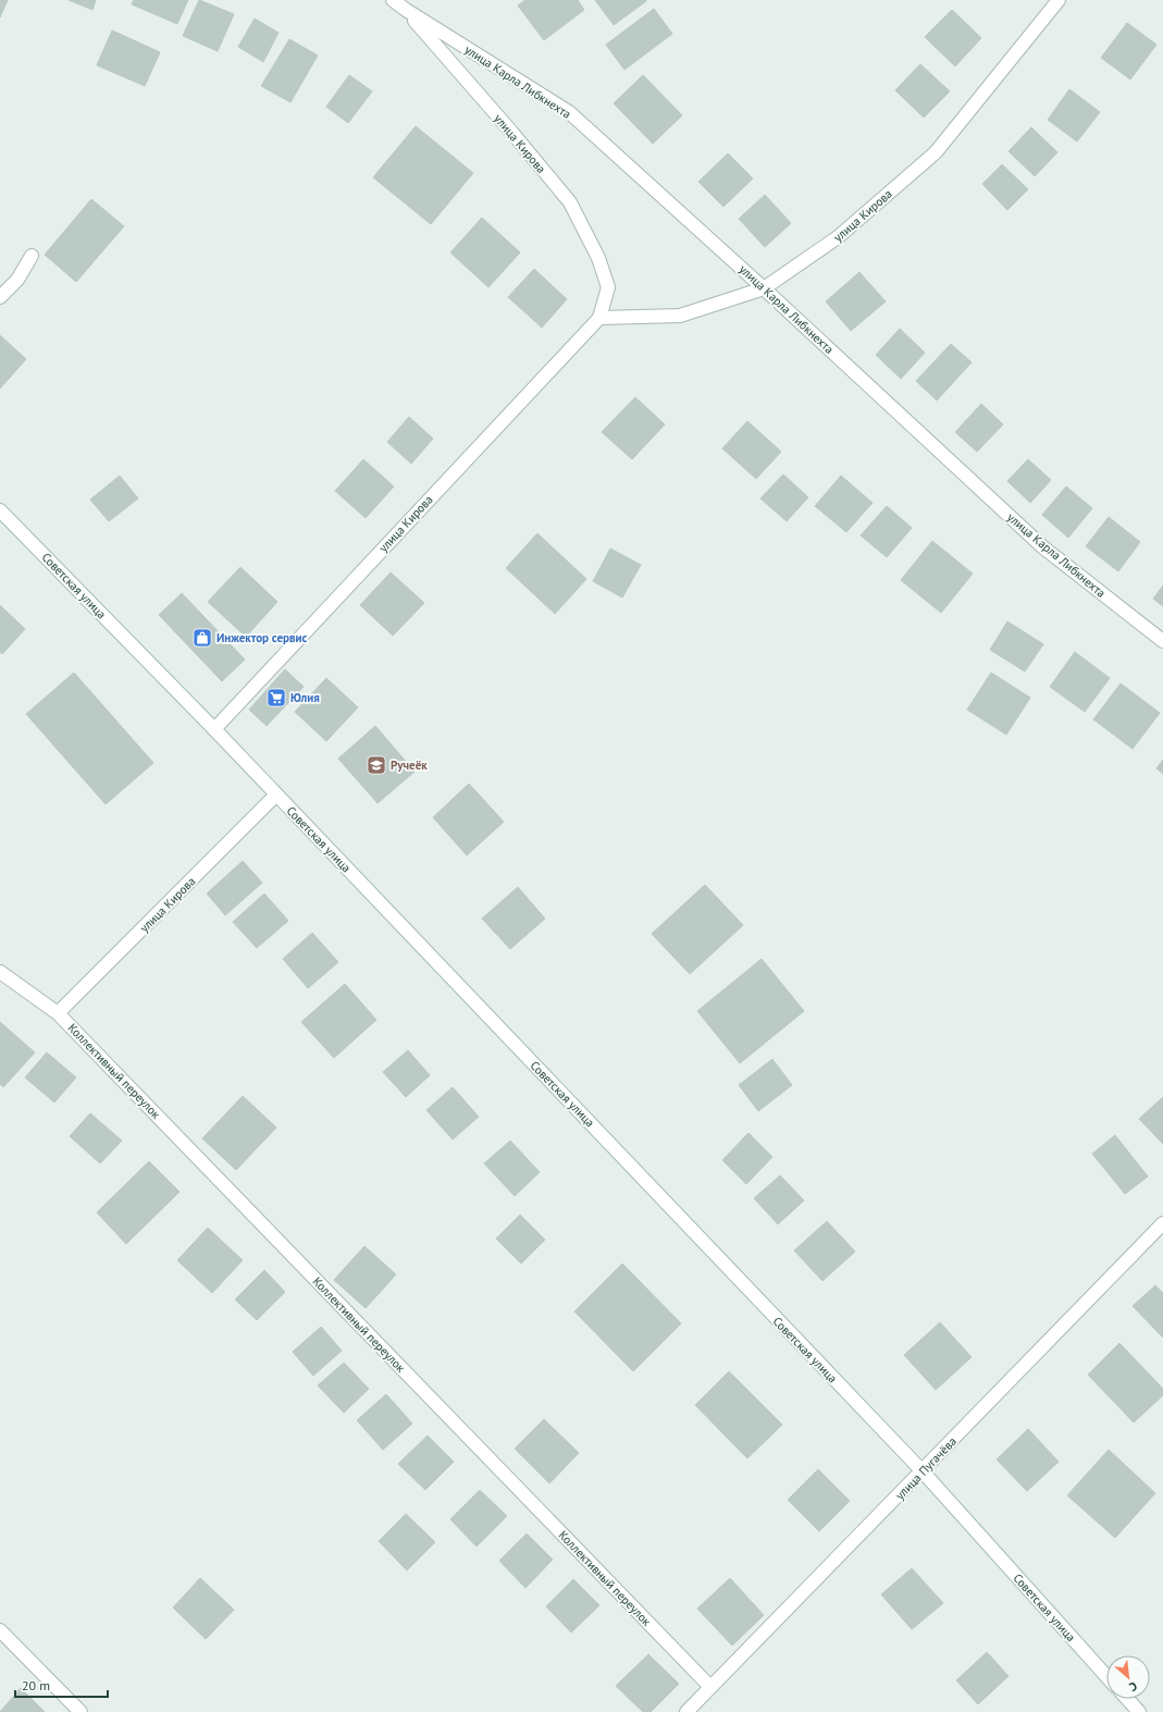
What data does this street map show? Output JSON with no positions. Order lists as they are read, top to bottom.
{
  "streets": {
    "street": [
      "улица Карла Либкнехта",
      "улица Кирова",
      "Советская улица",
      "Коллективный переулок",
      "улица Пугачёва"
    ]
  },
  "crossings": [
    ["улица Карла Либкнехта", "улица Кирова"],
    ["улица Кирова", "Советская улица"],
    ["улица Кирова", "Коллективный переулок"],
    ["Советская улица", "улица Пугачёва"],
    ["Коллективный переулок", "улица Пугачёва"]
  ],
  "places": {
    "shop": ["Инжектор сервис"],
    "supermarket": ["Юлия"],
    "school or university": ["Ручеёк"]
  },
  "scale_bar": "20 m",
  "north": "bottom right"
}
